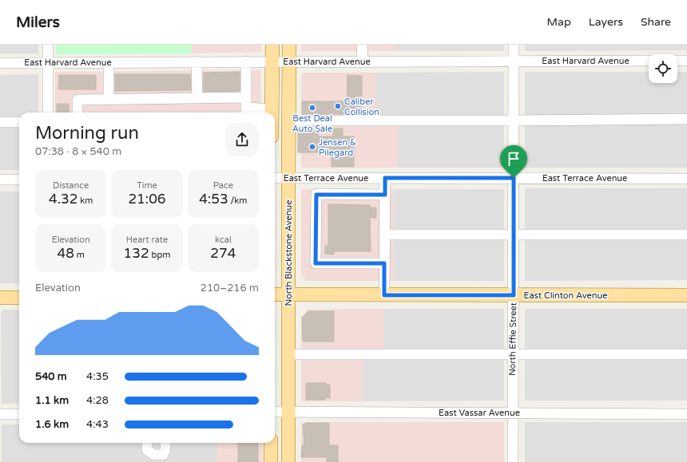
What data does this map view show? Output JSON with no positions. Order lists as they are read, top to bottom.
{
  "streets": {
    "main road": ["North Blackstone Avenue", "East Clinton Avenue"],
    "street": [
      "East Harvard Avenue",
      "East Terrace Avenue",
      "North Effie Street",
      "East Vassar Avenue"
    ]
  },
  "crossings": [
    ["East Harvard Avenue", "North Blackstone Avenue"],
    ["East Harvard Avenue", "North Effie Street"],
    ["East Terrace Avenue", "North Blackstone Avenue"],
    ["East Terrace Avenue", "North Effie Street"],
    ["North Blackstone Avenue", "East Clinton Avenue"],
    ["North Blackstone Avenue", "East Vassar Avenue"],
    ["East Clinton Avenue", "North Effie Street"],
    ["North Effie Street", "East Vassar Avenue"]
  ],
  "places": ["Caliber Collision", "Best Deal Auto Sale", "Jensen & Pilegard"],
  "page": {
    "header": "Milers",
    "nav": ["Map", "Layers", "Share"],
    "heading": ["Morning run", "07:38 · 8 × 540 m"],
    "stats": [
      ["Distance", "4.32 km"],
      ["Time", "21:06"],
      ["Pace", "4:53 /km"],
      ["Elevation", "48 m"],
      ["Heart rate", "132 bpm"],
      ["kcal", "274"]
    ],
    "chart": ["Elevation", "210–216 m"],
    "list": [
      {
        "name": "540 m",
        "note": "4:35"
      },
      {
        "name": "1.1 km",
        "note": "4:28"
      },
      {
        "name": "1.6 km",
        "note": "4:43"
      }
    ]
  }
}
